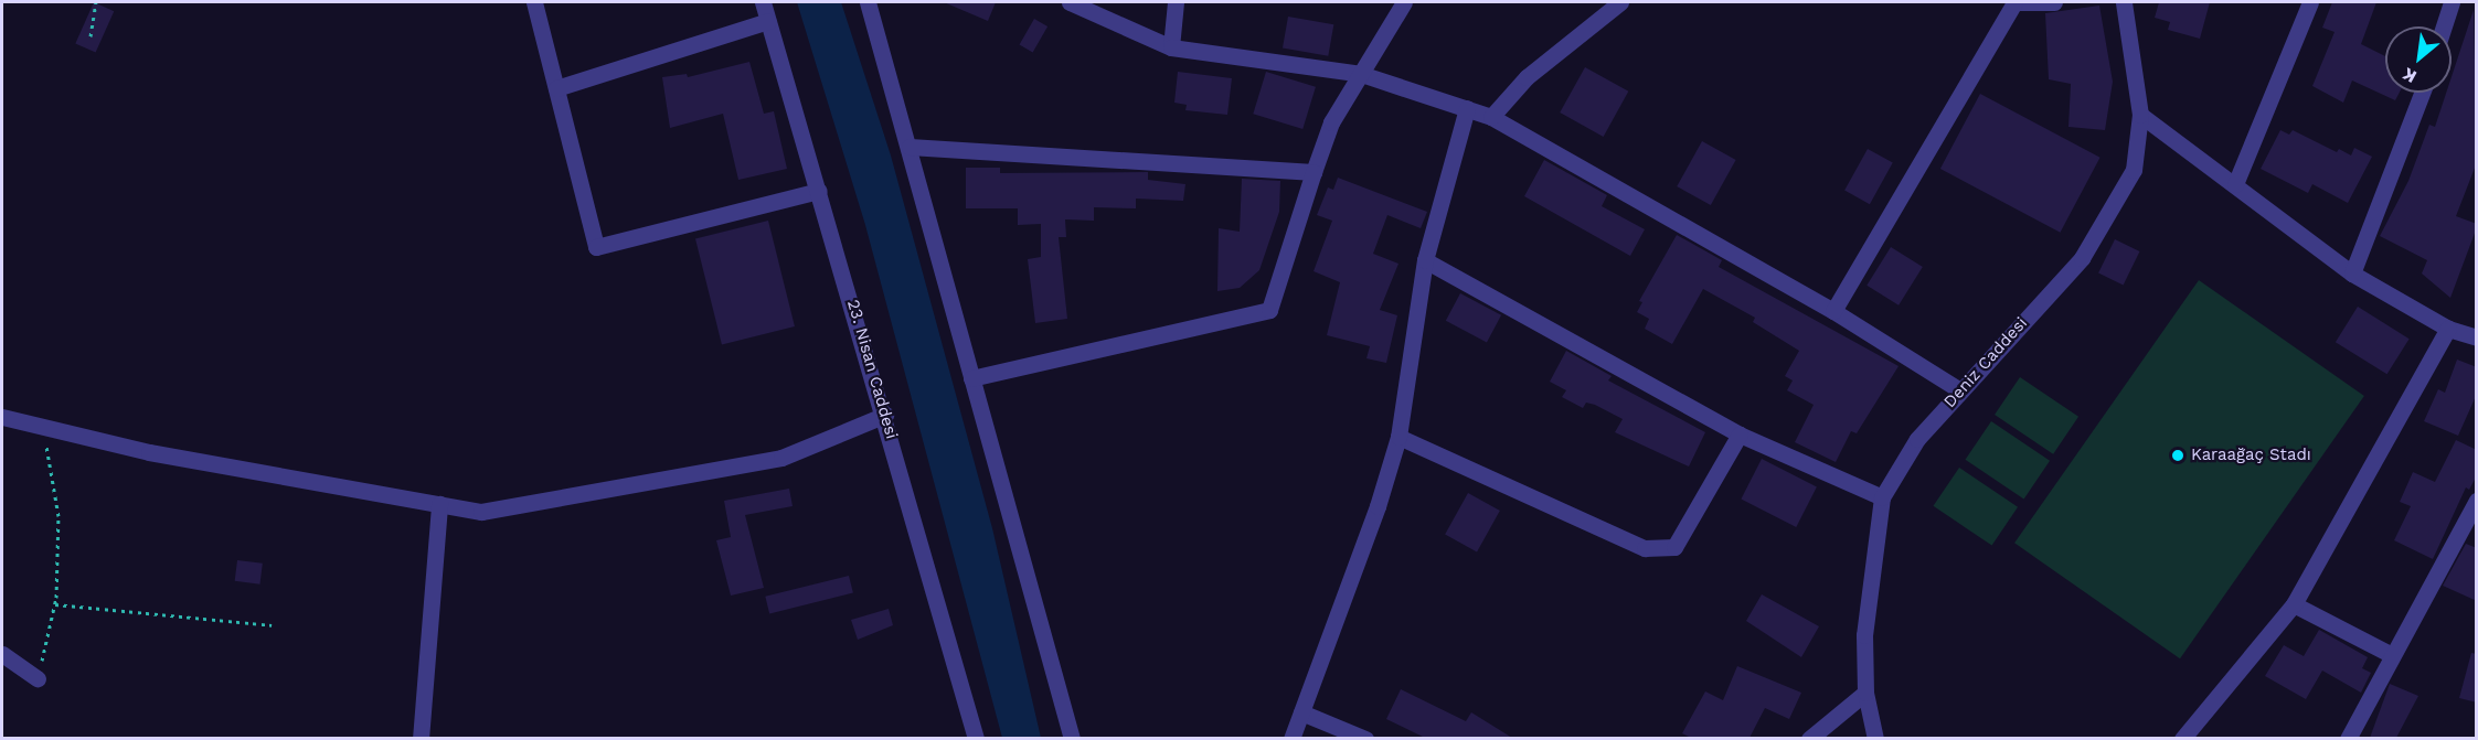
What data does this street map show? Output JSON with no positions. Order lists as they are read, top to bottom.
{
  "streets": {
    "street": ["Deniz Caddesi", "23. Nisan Caddesi"]
  },
  "places": ["Karaağaç Stadı"],
  "north": "bottom left"
}
